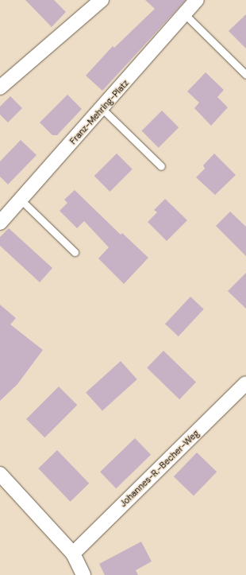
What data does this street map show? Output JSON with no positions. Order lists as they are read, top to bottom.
{
  "streets": {
    "street": ["Franz-Mehring-Platz", "Johannes-R.-Becher-Weg"]
  }
}
